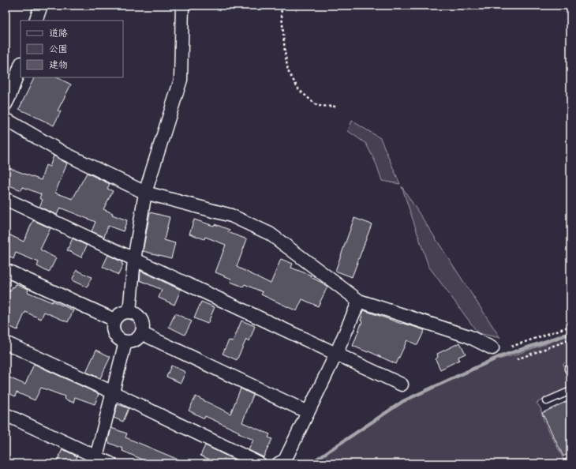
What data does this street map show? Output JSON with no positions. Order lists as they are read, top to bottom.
{
  "legend": ["道路", "公園", "建物"]
}
